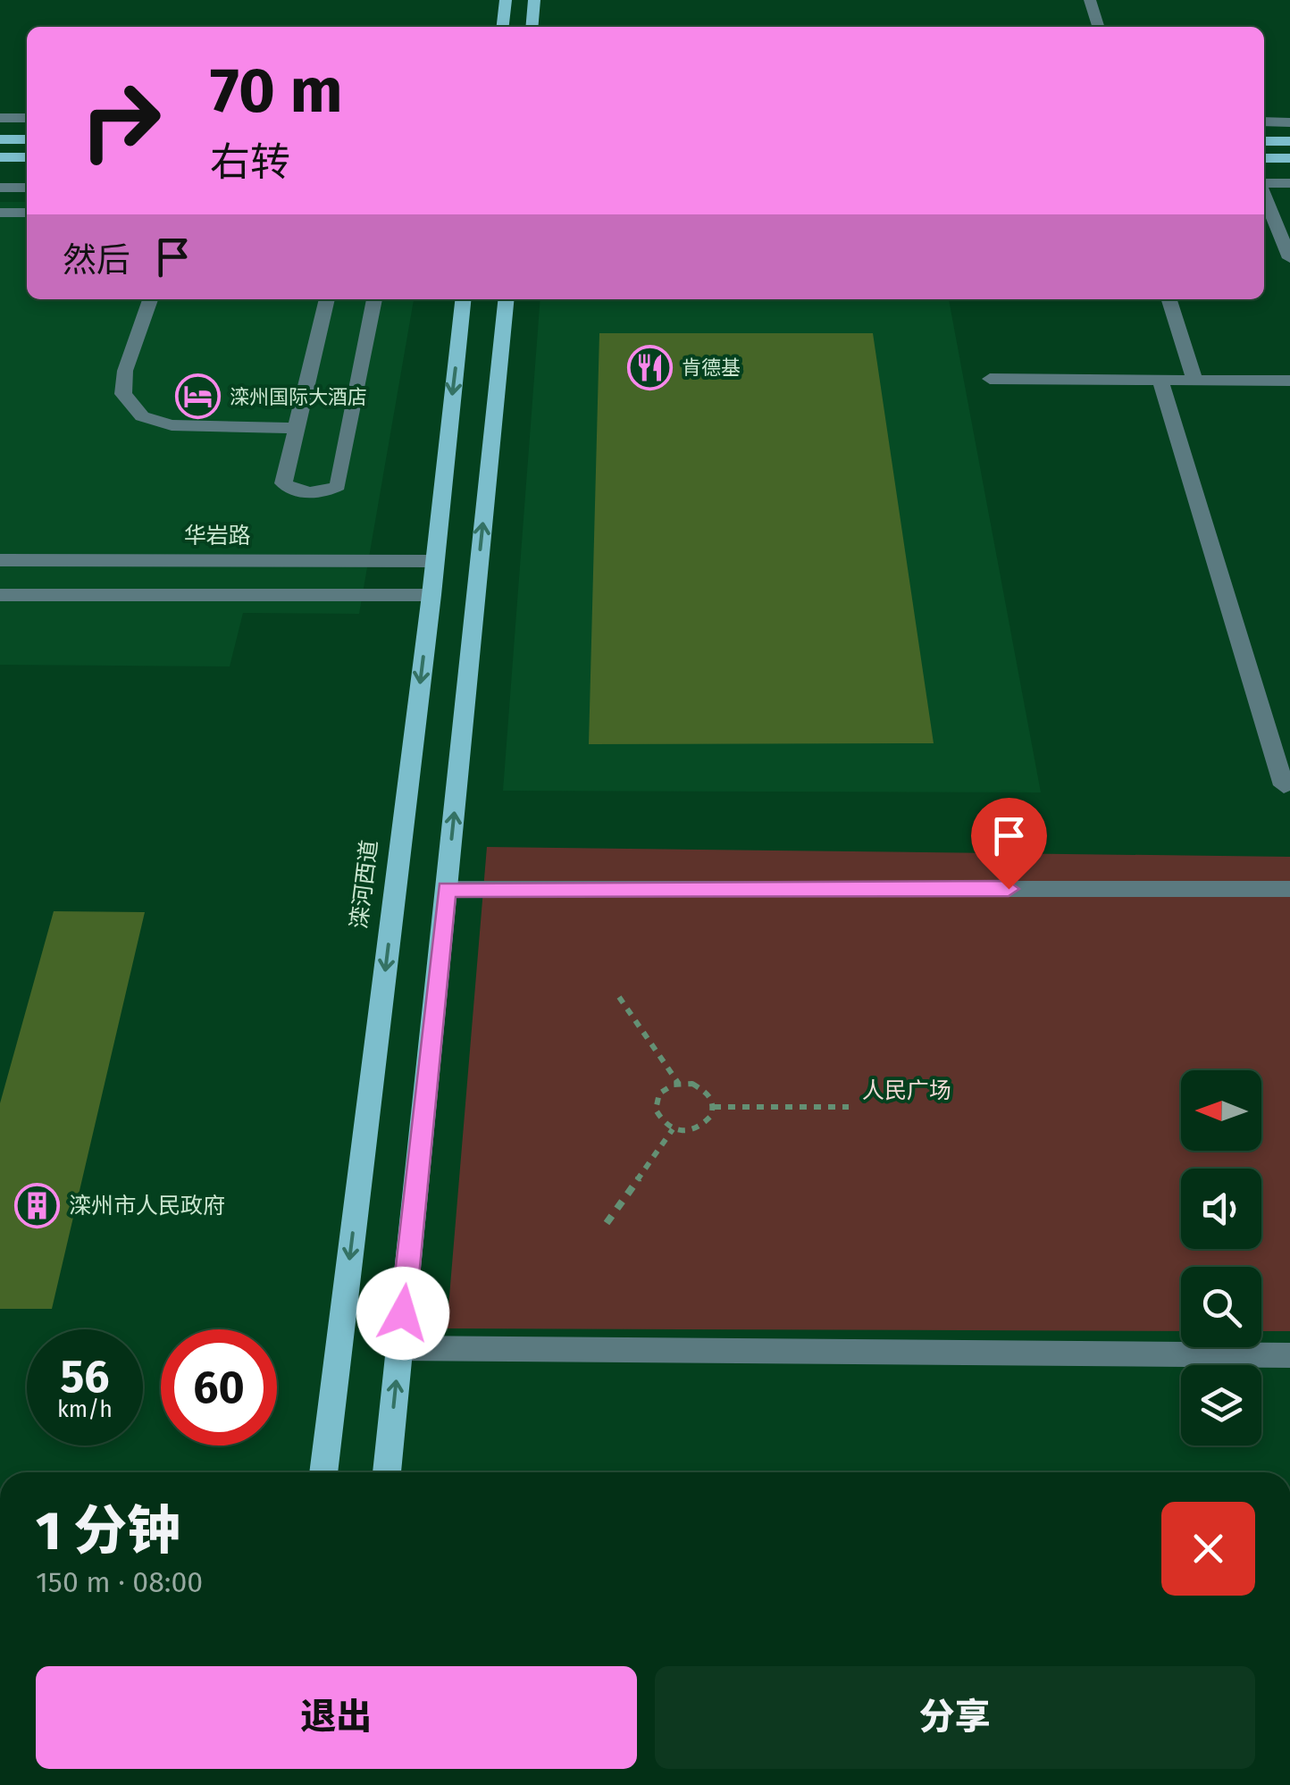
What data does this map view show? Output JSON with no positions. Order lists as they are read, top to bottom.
{
  "streets": {
    "main road": ["滦河西道"],
    "street": ["华岩路"]
  },
  "crossings": [
    ["华岩路", "滦河西道"]
  ],
  "parks": ["人民广场"],
  "places": {
    "restaurant": ["肯德基"],
    "hotel": ["滦州国际大酒店"],
    "building": ["滦州市人民政府"]
  },
  "north": "left",
  "page": {
    "turn": ["70 m", "右转"],
    "then": "然后",
    "speed": "56 km/h",
    "limit": "60",
    "heading": ["1 分钟", "150 m · 08:00"],
    "buttons": ["退出", "分享"]
  }
}
